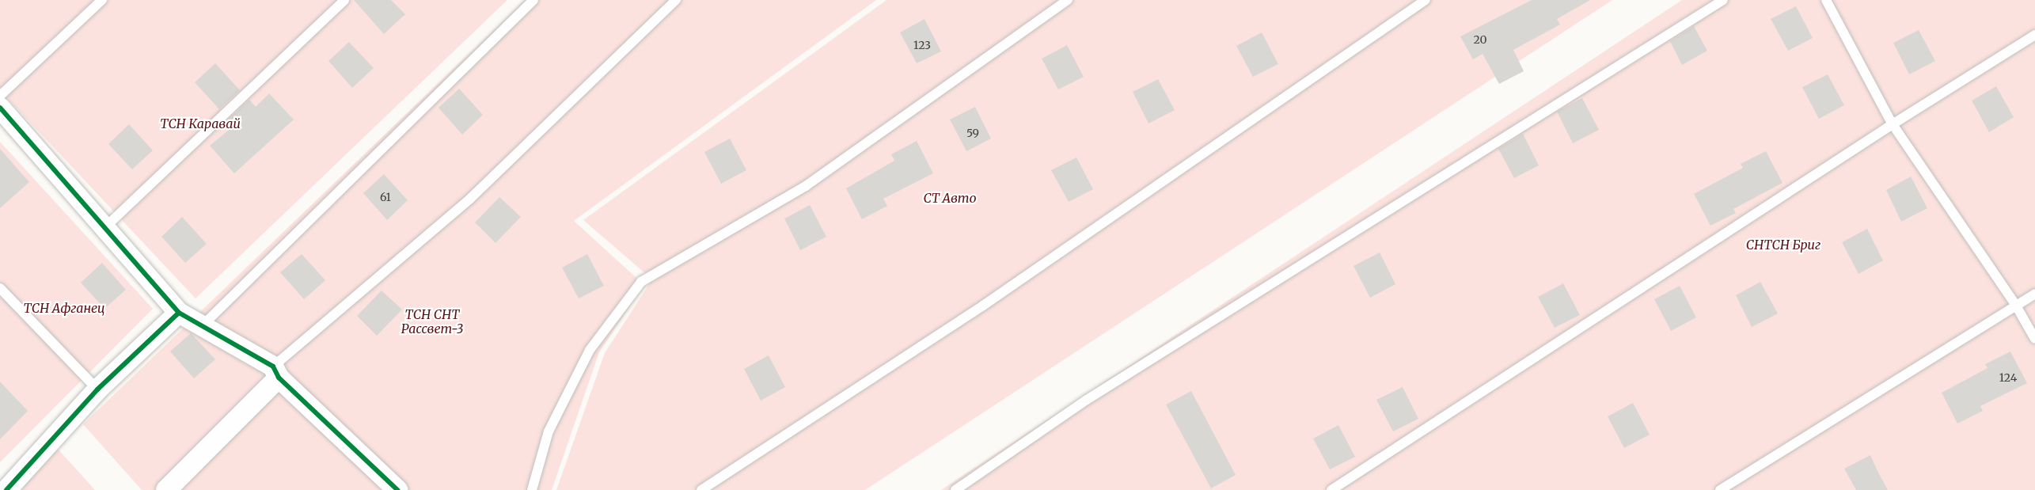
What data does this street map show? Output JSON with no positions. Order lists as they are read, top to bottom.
{
  "parks": [
    "ТСН Каравай",
    "СТ Авто",
    "СНТСН Бриг",
    "ТСН Афганец",
    "ТСН СНТ Рассвет-3"
  ],
  "house_numbers": [
    "20",
    "123",
    "59",
    "61",
    "124"
  ]
}
